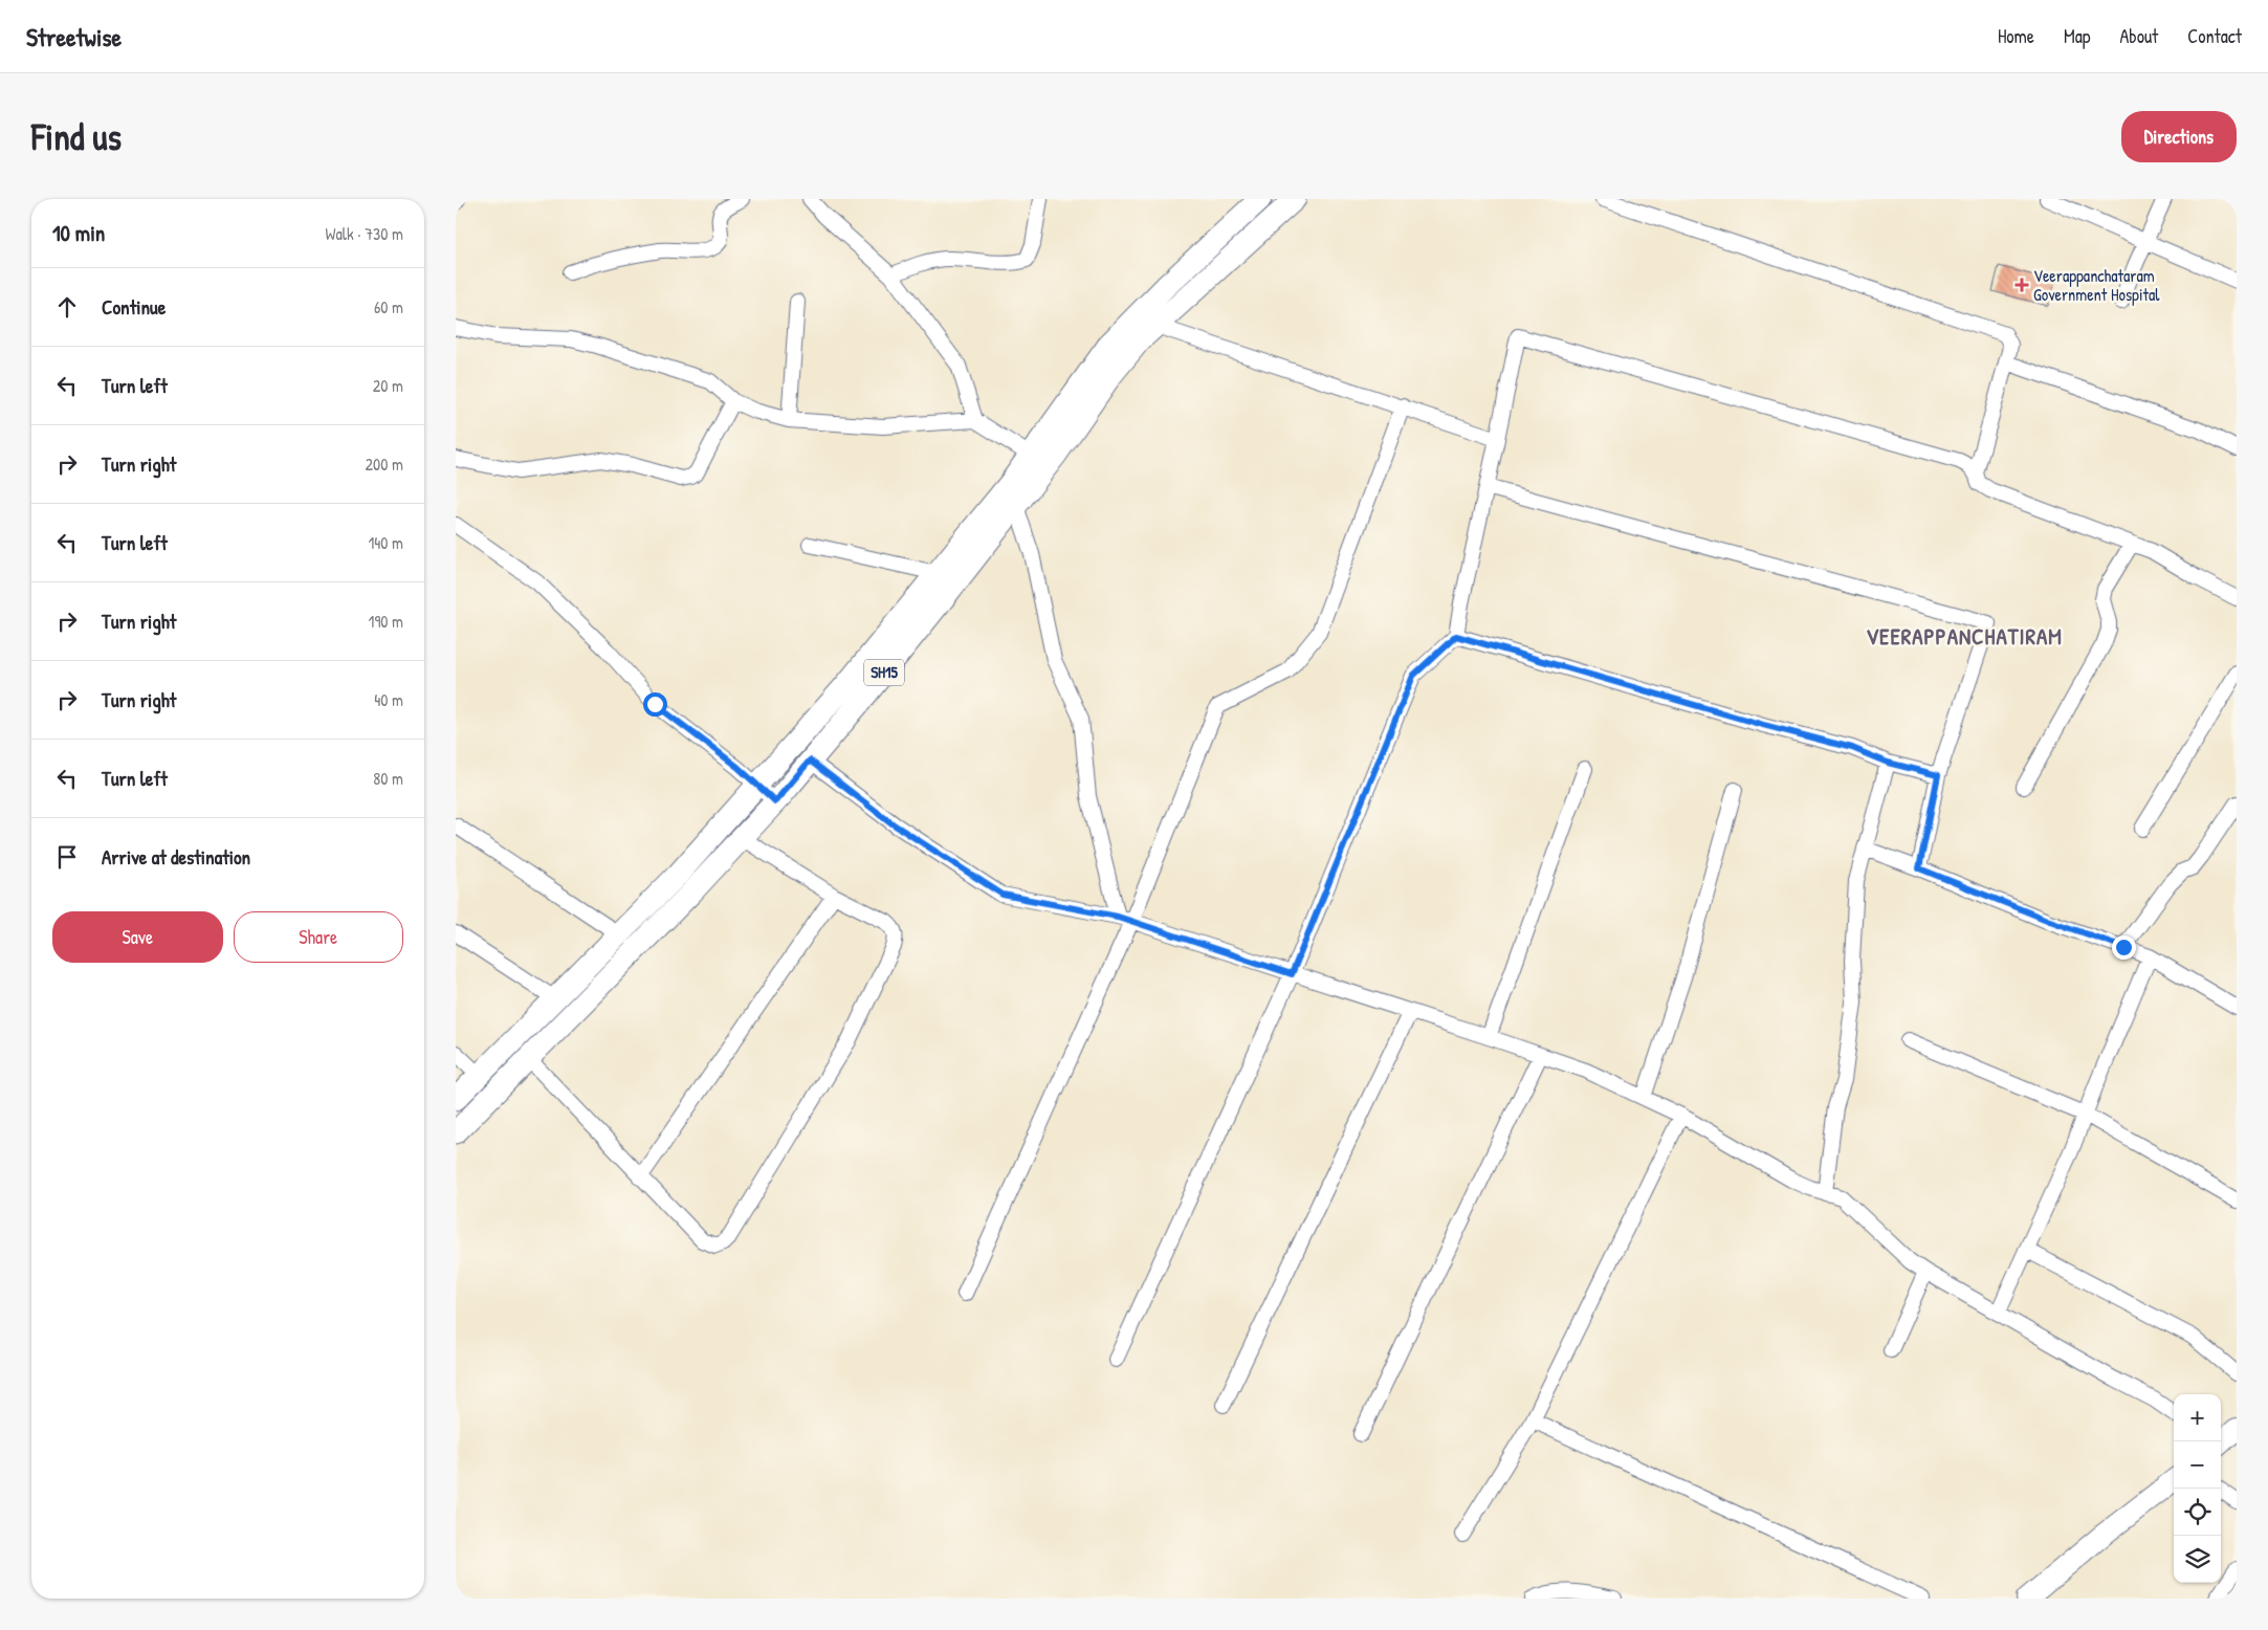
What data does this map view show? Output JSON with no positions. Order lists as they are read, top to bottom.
{
  "streets": {
    "main road": ["SH15"]
  },
  "districts": ["VEERAPPANCHATIRAM"],
  "places": {
    "health": ["Veerappanchataram Government Hospital"]
  },
  "page": {
    "header": "Streetwise",
    "nav": [
      "Home",
      "Map",
      "About",
      "Contact"
    ],
    "buttons": [
      "Directions",
      ["Save", "Share"]
    ],
    "title": "Find us",
    "heading": ["10 min", "Walk · 730 m"],
    "list": [
      ["Continue", "60 m"],
      ["Turn left", "20 m"],
      ["Turn right", "200 m"],
      ["Turn left", "140 m"],
      ["Turn right", "190 m"],
      ["Turn right", "40 m"],
      ["Turn left", "80 m"],
      "Arrive at destination"
    ],
    "map_buttons": ["+", "−"]
  }
}
